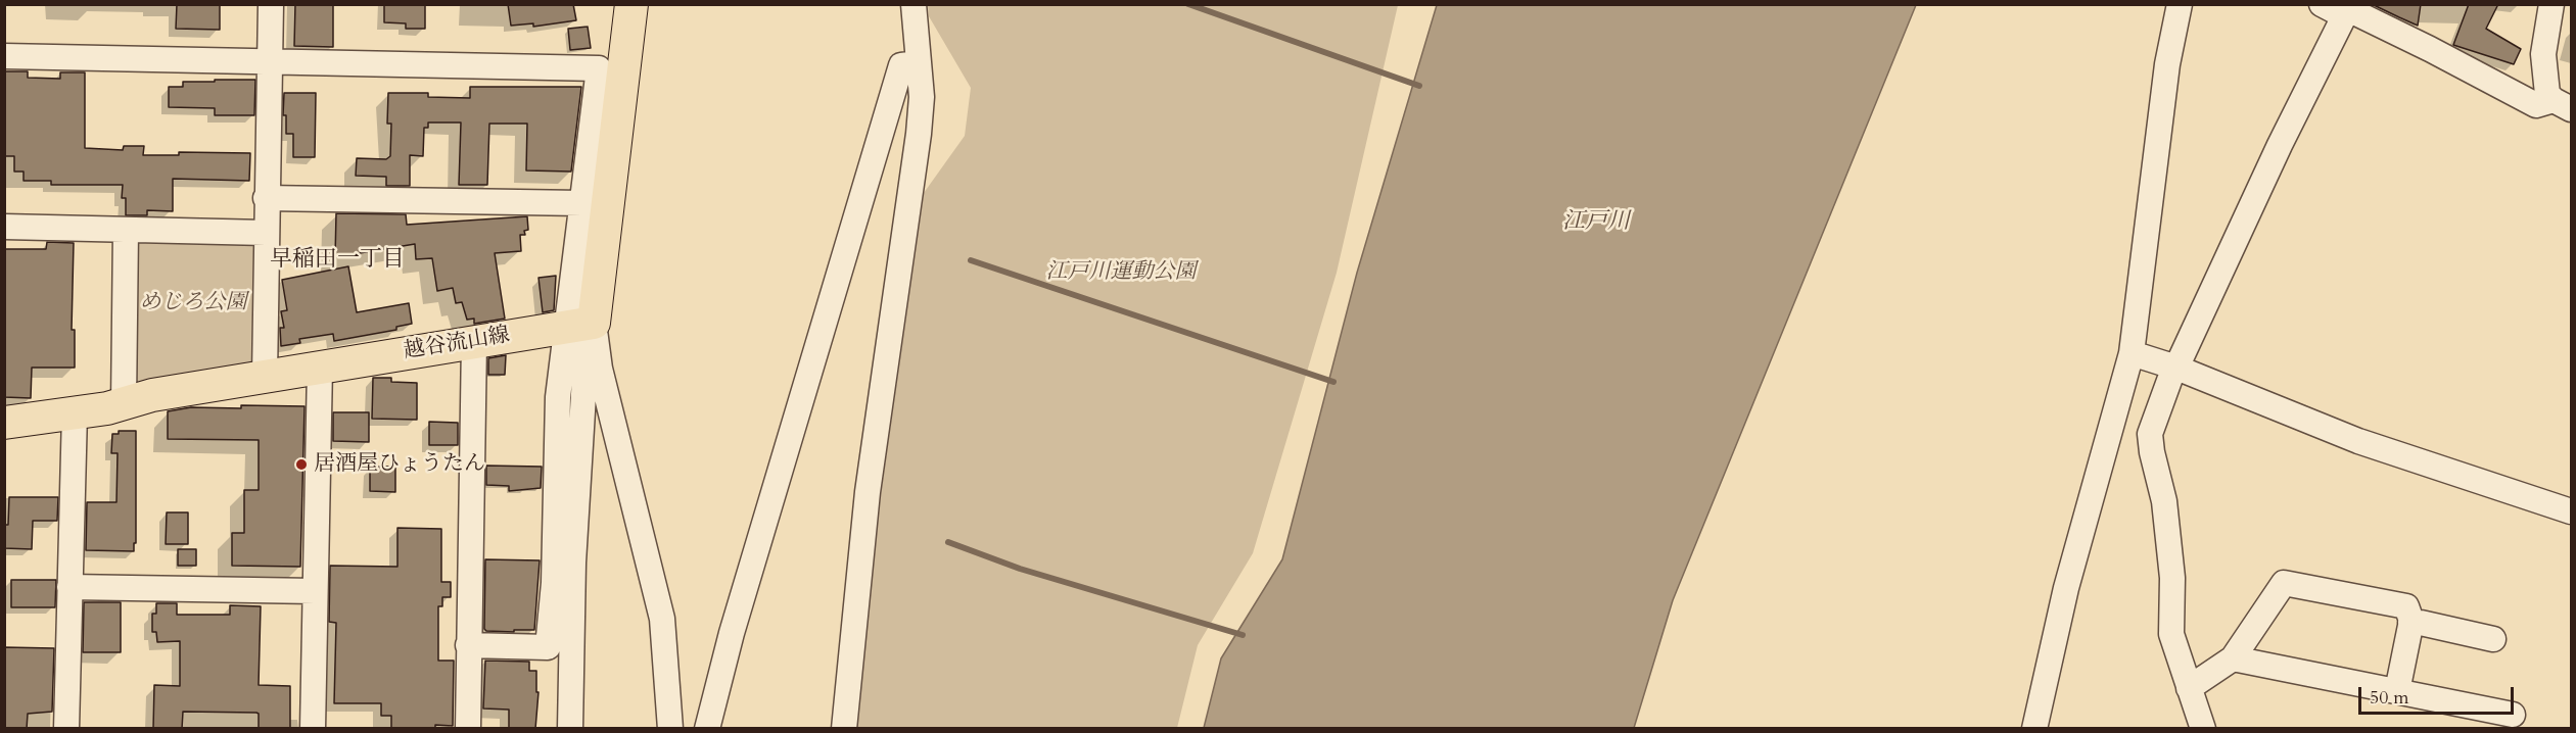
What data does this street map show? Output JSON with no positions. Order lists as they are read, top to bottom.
{
  "streets": {
    "main road": ["越谷流山線"]
  },
  "districts": ["早稲田一丁目"],
  "water": ["江戸川"],
  "parks": ["江戸川運動公園", "めじろ公園"],
  "places": ["居酒屋ひょうたん"],
  "scale_bar": "50 m"
}
